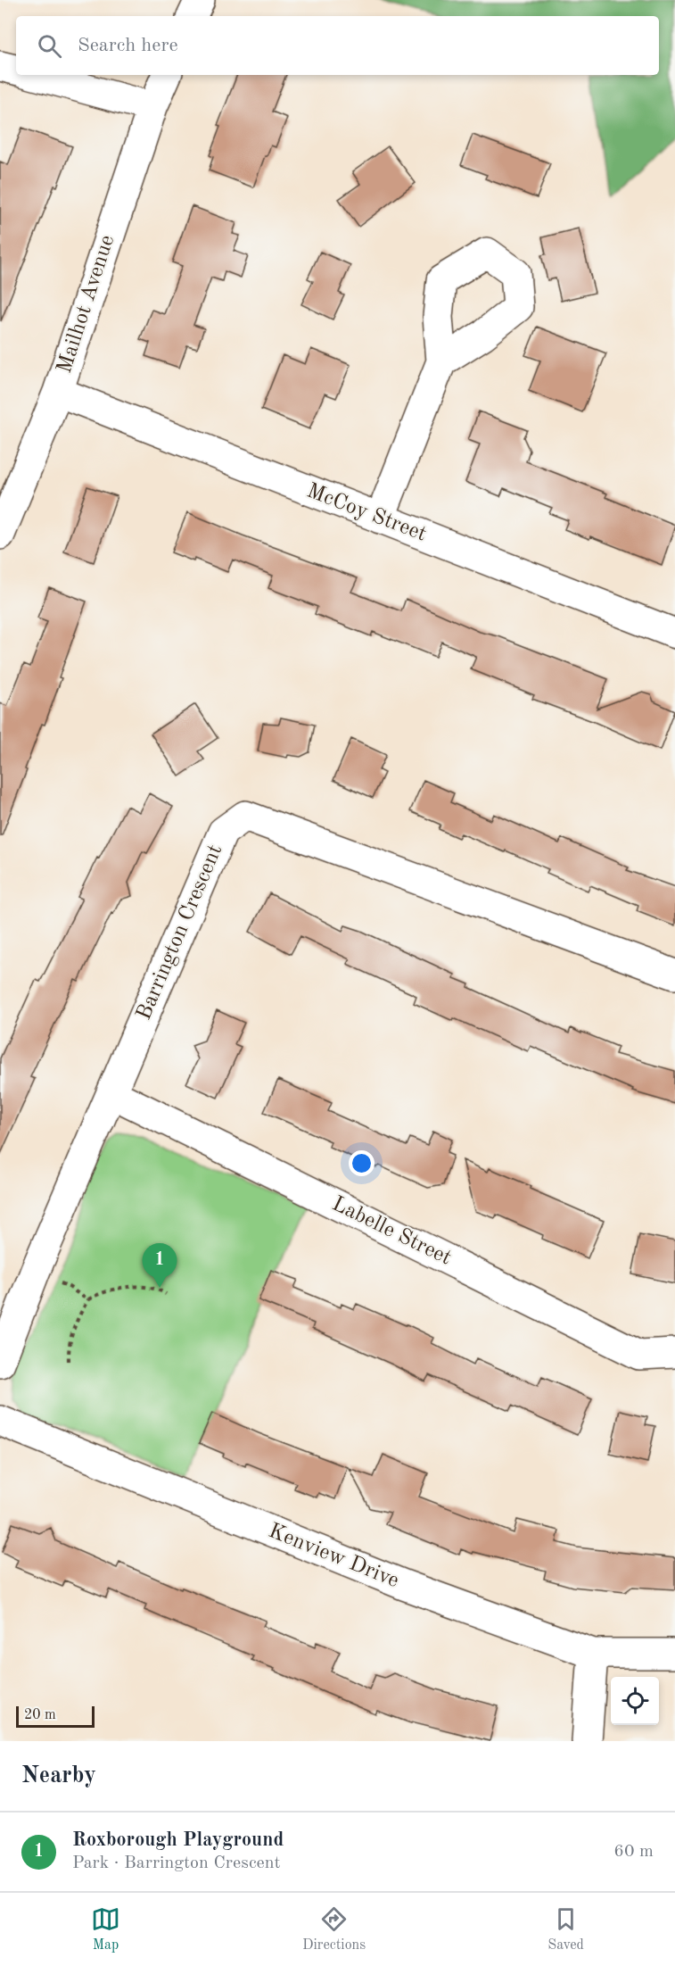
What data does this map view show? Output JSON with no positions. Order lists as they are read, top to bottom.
{
  "streets": {
    "street": [
      "Mailhot Avenue",
      "McCoy Street",
      "Barrington Crescent",
      "Labelle Street",
      "Kenview Drive"
    ]
  },
  "crossings": [
    ["Mailhot Avenue", "McCoy Street"],
    ["Barrington Crescent", "Labelle Street"]
  ],
  "scale_bar": "20 m",
  "page": {
    "search": "Search here",
    "pins": "1",
    "scale": "20 m",
    "heading": "Nearby",
    "list": [
      {
        "mark": "1",
        "name": "Roxborough Playground",
        "note": "Park · Barrington Crescent",
        "value": "60 m"
      }
    ],
    "nav": ["Map", "Directions", "Saved"]
  }
}
